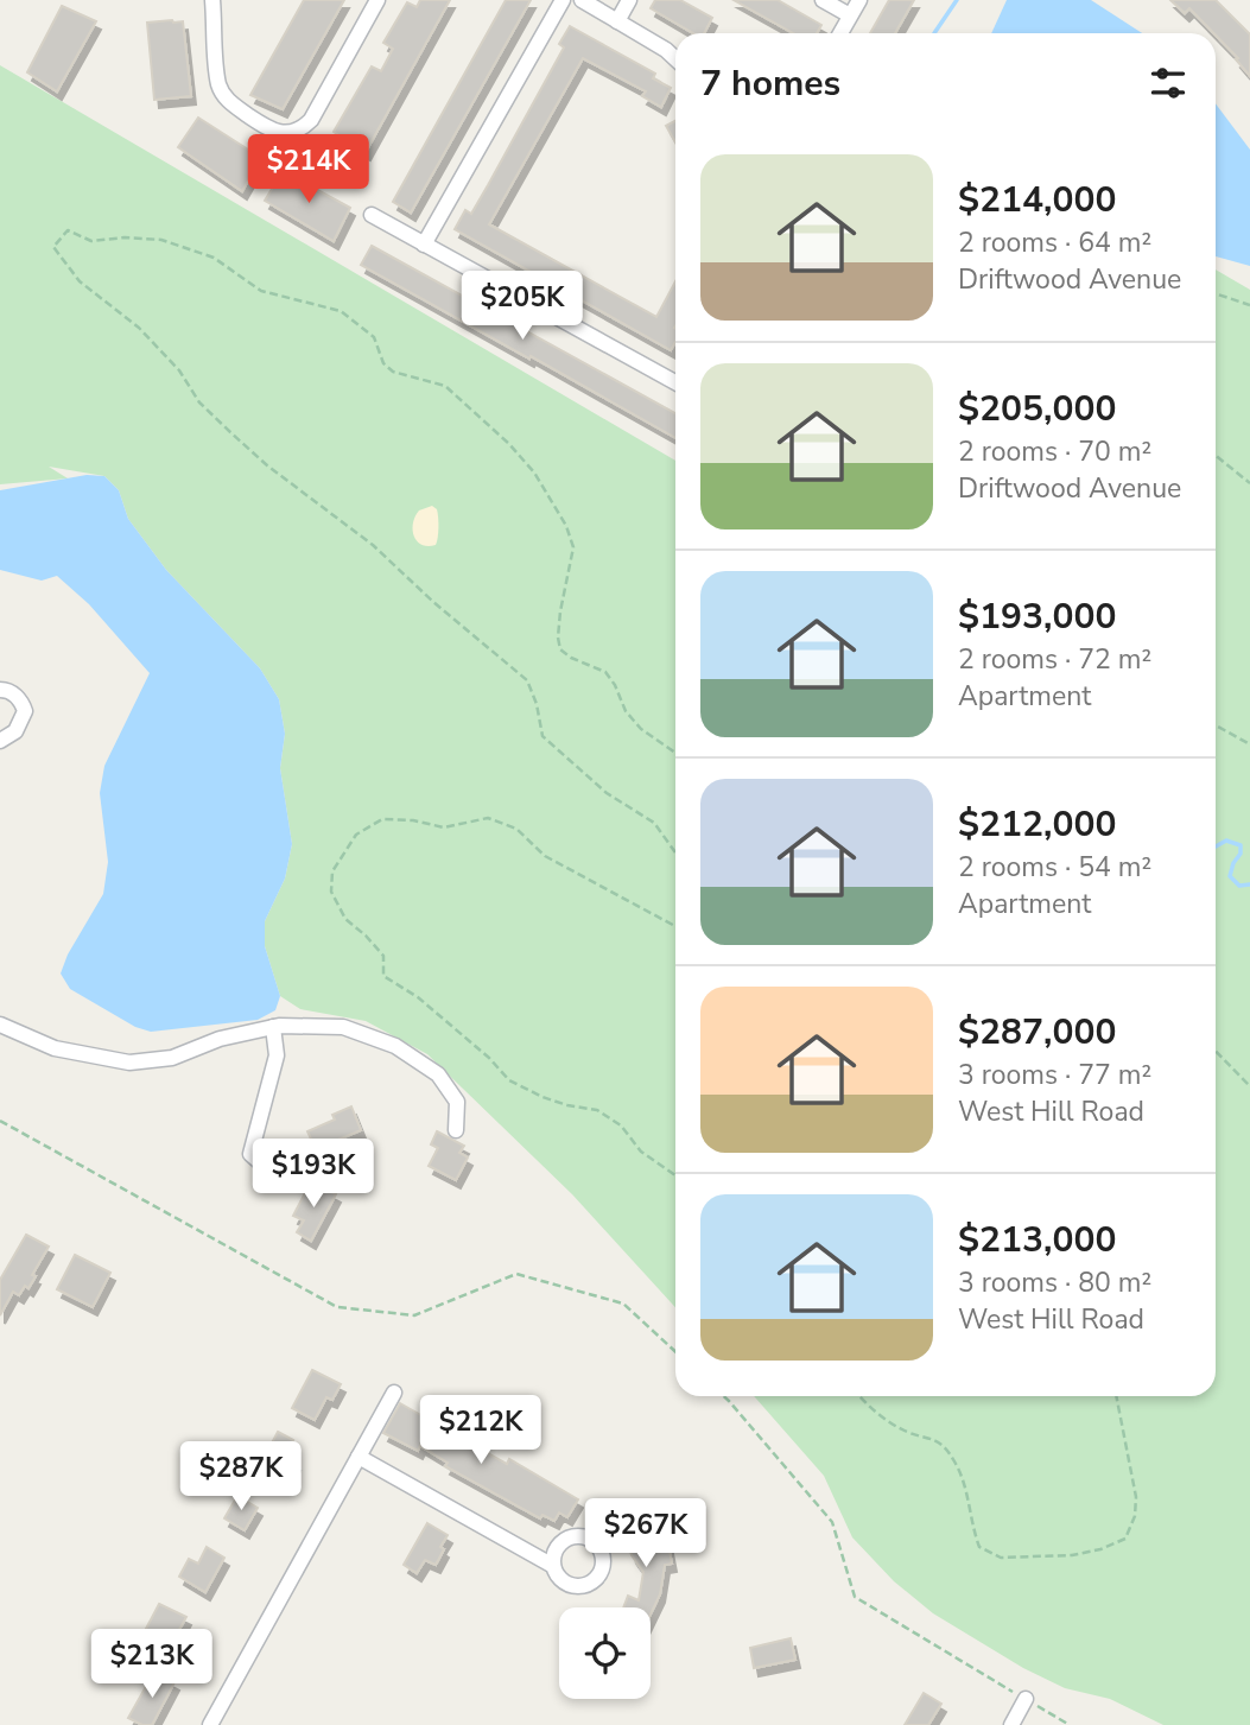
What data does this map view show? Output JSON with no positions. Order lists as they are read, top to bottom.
{
  "page": {
    "heading": "7 homes",
    "list": [
      {
        "name": "$214,000",
        "note": "2 rooms · 64 m² · Driftwood Avenue"
      },
      {
        "name": "$205,000",
        "note": "2 rooms · 70 m² · Driftwood Avenue"
      },
      {
        "name": "$193,000",
        "note": "2 rooms · 72 m² · Apartment"
      },
      {
        "name": "$212,000",
        "note": "2 rooms · 54 m² · Apartment"
      },
      {
        "name": "$287,000",
        "note": "3 rooms · 77 m² · West Hill Road"
      },
      {
        "name": "$213,000",
        "note": "3 rooms · 80 m² · West Hill Road"
      }
    ],
    "price": [
      "$214K",
      "$205K",
      "$193K",
      "$212K",
      "$287K",
      "$267K",
      "$213K"
    ]
  }
}
